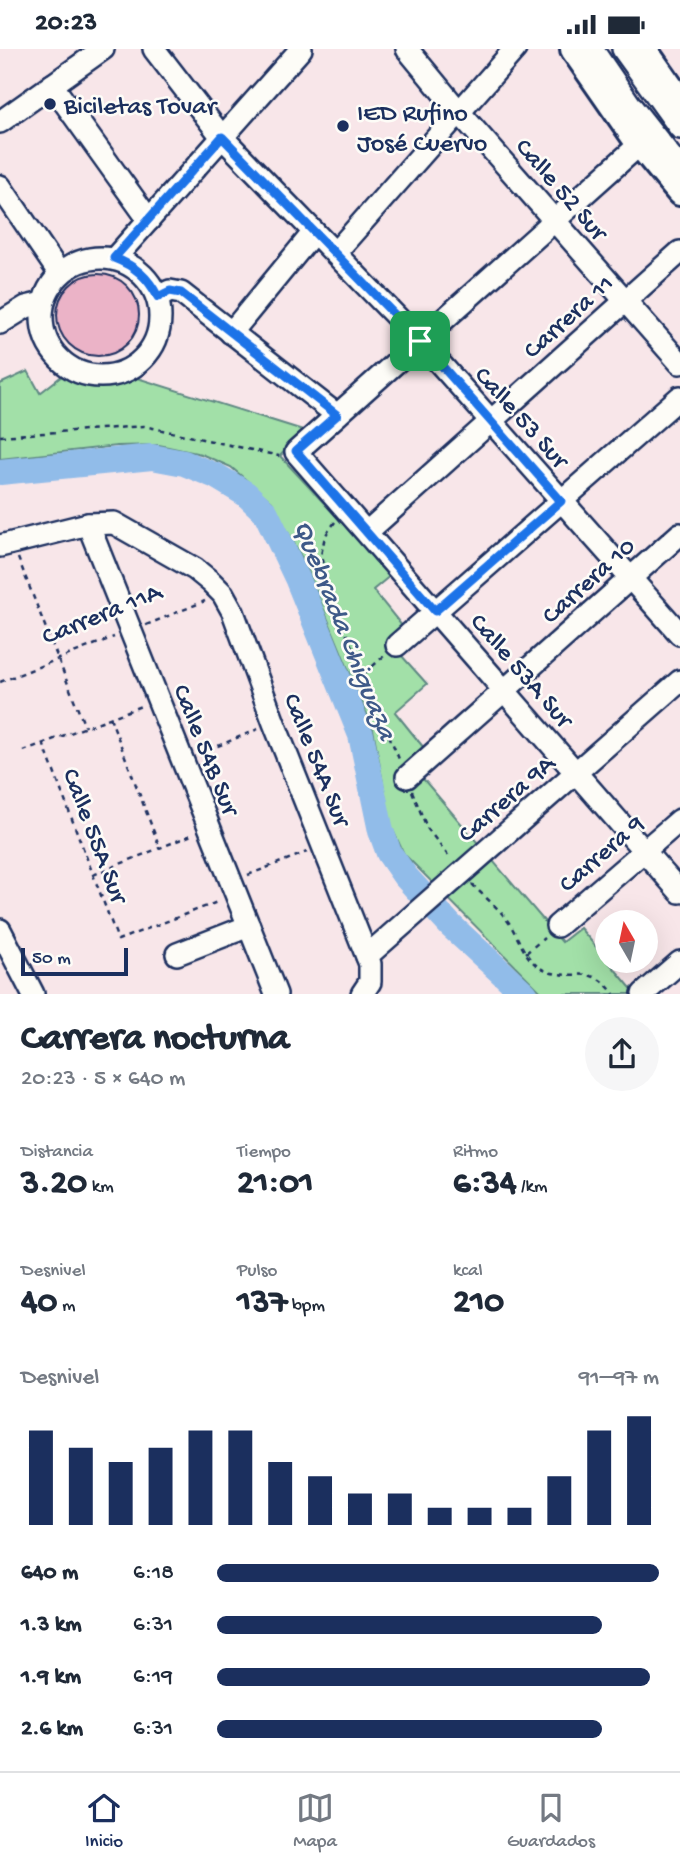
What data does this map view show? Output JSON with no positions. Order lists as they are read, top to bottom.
{
  "streets": {
    "street": [
      "Calle 52 Sur",
      "Carrera 11",
      "Calle 53 Sur",
      "Carrera 10",
      "Carrera 11A",
      "Calle 53A Sur",
      "Calle 54B Sur",
      "Calle 54A Sur",
      "Carrera 9A",
      "Carrera 9"
    ],
    "path": ["Calle 55A Sur"]
  },
  "crossings": [
    ["Calle 52 Sur", "Carrera 11"],
    ["Carrera 11", "Calle 53 Sur"],
    ["Carrera 11", "Calle 53A Sur"],
    ["Calle 53 Sur", "Carrera 10"],
    ["Carrera 10", "Calle 53A Sur"],
    ["Carrera 11A", "Calle 54B Sur"],
    ["Carrera 11A", "Calle 54A Sur"],
    ["Calle 53A Sur", "Carrera 9A"],
    ["Calle 53A Sur", "Carrera 9"],
    ["Calle 54B Sur", "Calle 55A Sur"],
    ["Calle 54A Sur", "Carrera 9A"]
  ],
  "water": ["Quebrada Chiguaza"],
  "places": ["Biciletas Tovar", "IED Rufino José Cuervo"],
  "scale_bar": "50 m",
  "north": "top",
  "page": {
    "status": "20:23",
    "scale": "50 m",
    "heading": ["Carrera nocturna", "20:23 · 5 × 640 m"],
    "stats": [
      ["Distancia", "3.20 km"],
      ["Tiempo", "21:01"],
      ["Ritmo", "6:34 /km"],
      ["Desnivel", "40 m"],
      ["Pulso", "137 bpm"],
      ["kcal", "210"]
    ],
    "chart": ["Desnivel", "91–97 m"],
    "list": [
      {
        "name": "640 m",
        "note": "6:18"
      },
      {
        "name": "1.3 km",
        "note": "6:31"
      },
      {
        "name": "1.9 km",
        "note": "6:19"
      },
      {
        "name": "2.6 km",
        "note": "6:31"
      }
    ],
    "tabs": ["Inicio", "Mapa", "Guardados"]
  }
}
